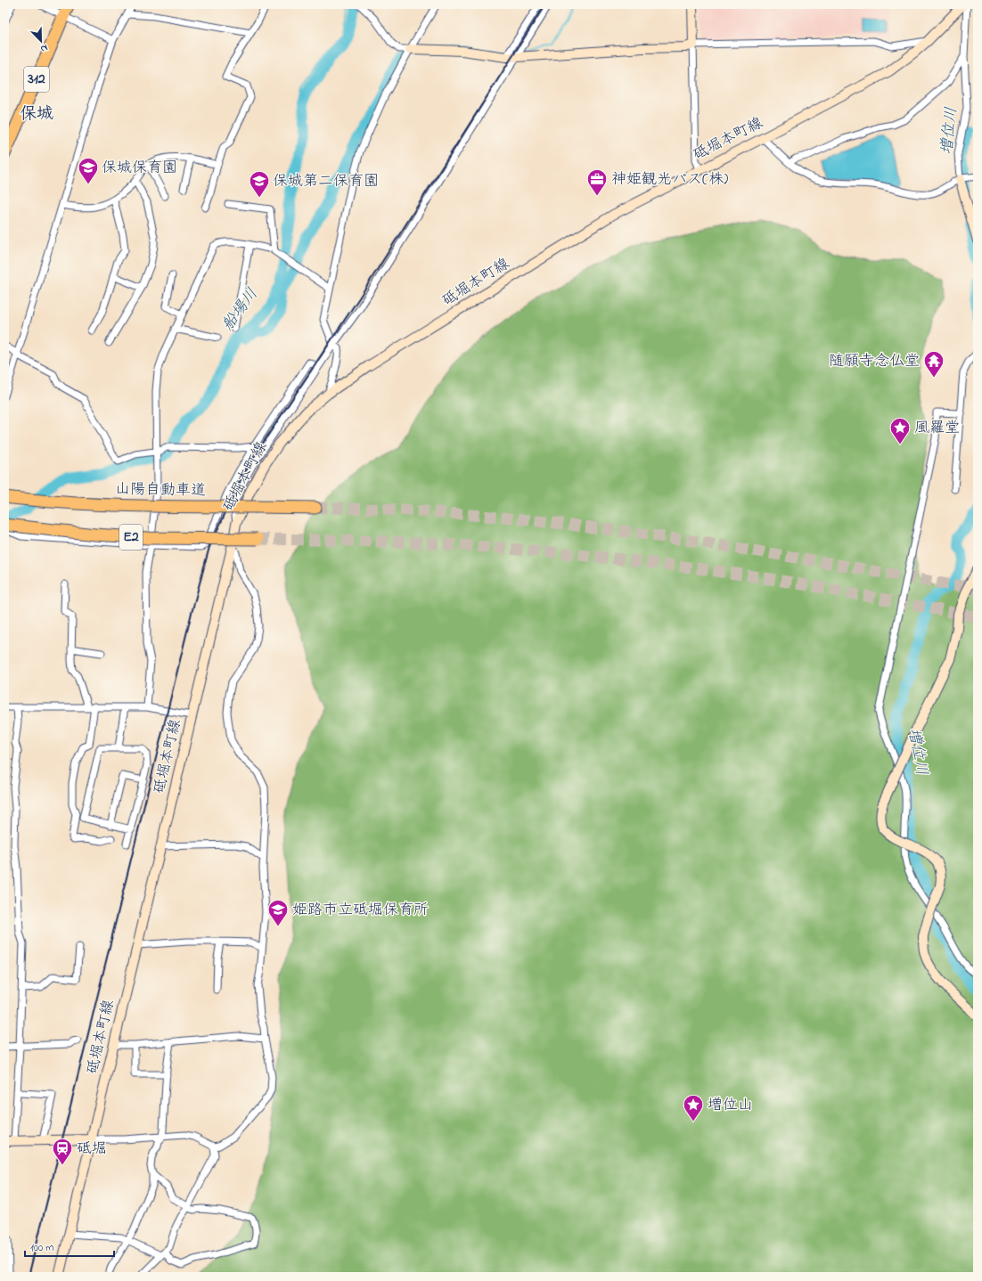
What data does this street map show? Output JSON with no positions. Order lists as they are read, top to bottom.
{
  "streets": {
    "highway": ["312", "山陽自動車道", "E2"],
    "main road": ["砥堀本町線"]
  },
  "districts": ["保城"],
  "water": ["増位川", "船場川"],
  "places": {
    "school or university": ["保城保育園", "保城第二保育園", "姫路市立砥堀保育所"],
    "office": ["神姫観光バス(株)"],
    "temple": ["随願寺念仏堂"],
    "place": ["風羅堂", "増位山"],
    "station": ["砥堀"]
  },
  "scale_bar": "100 m",
  "north": "bottom right"
}
